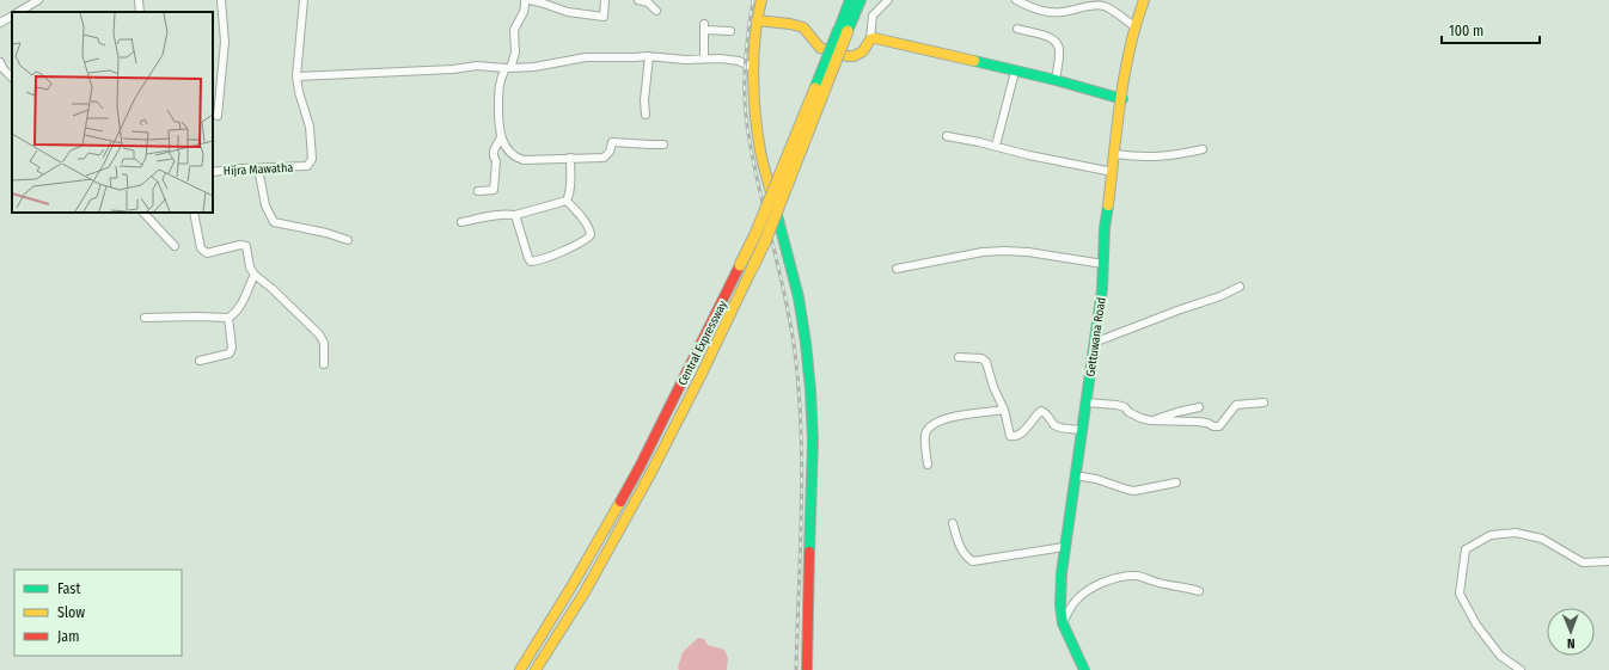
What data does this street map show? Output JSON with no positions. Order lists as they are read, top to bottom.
{
  "streets": {
    "main road": ["Gettuwana Road", "Central Expressway"],
    "street": ["Hijra Mawatha"]
  },
  "legend": ["Fast", "Slow", "Jam"],
  "scale_bar": "100 m",
  "north": "bottom"
}
